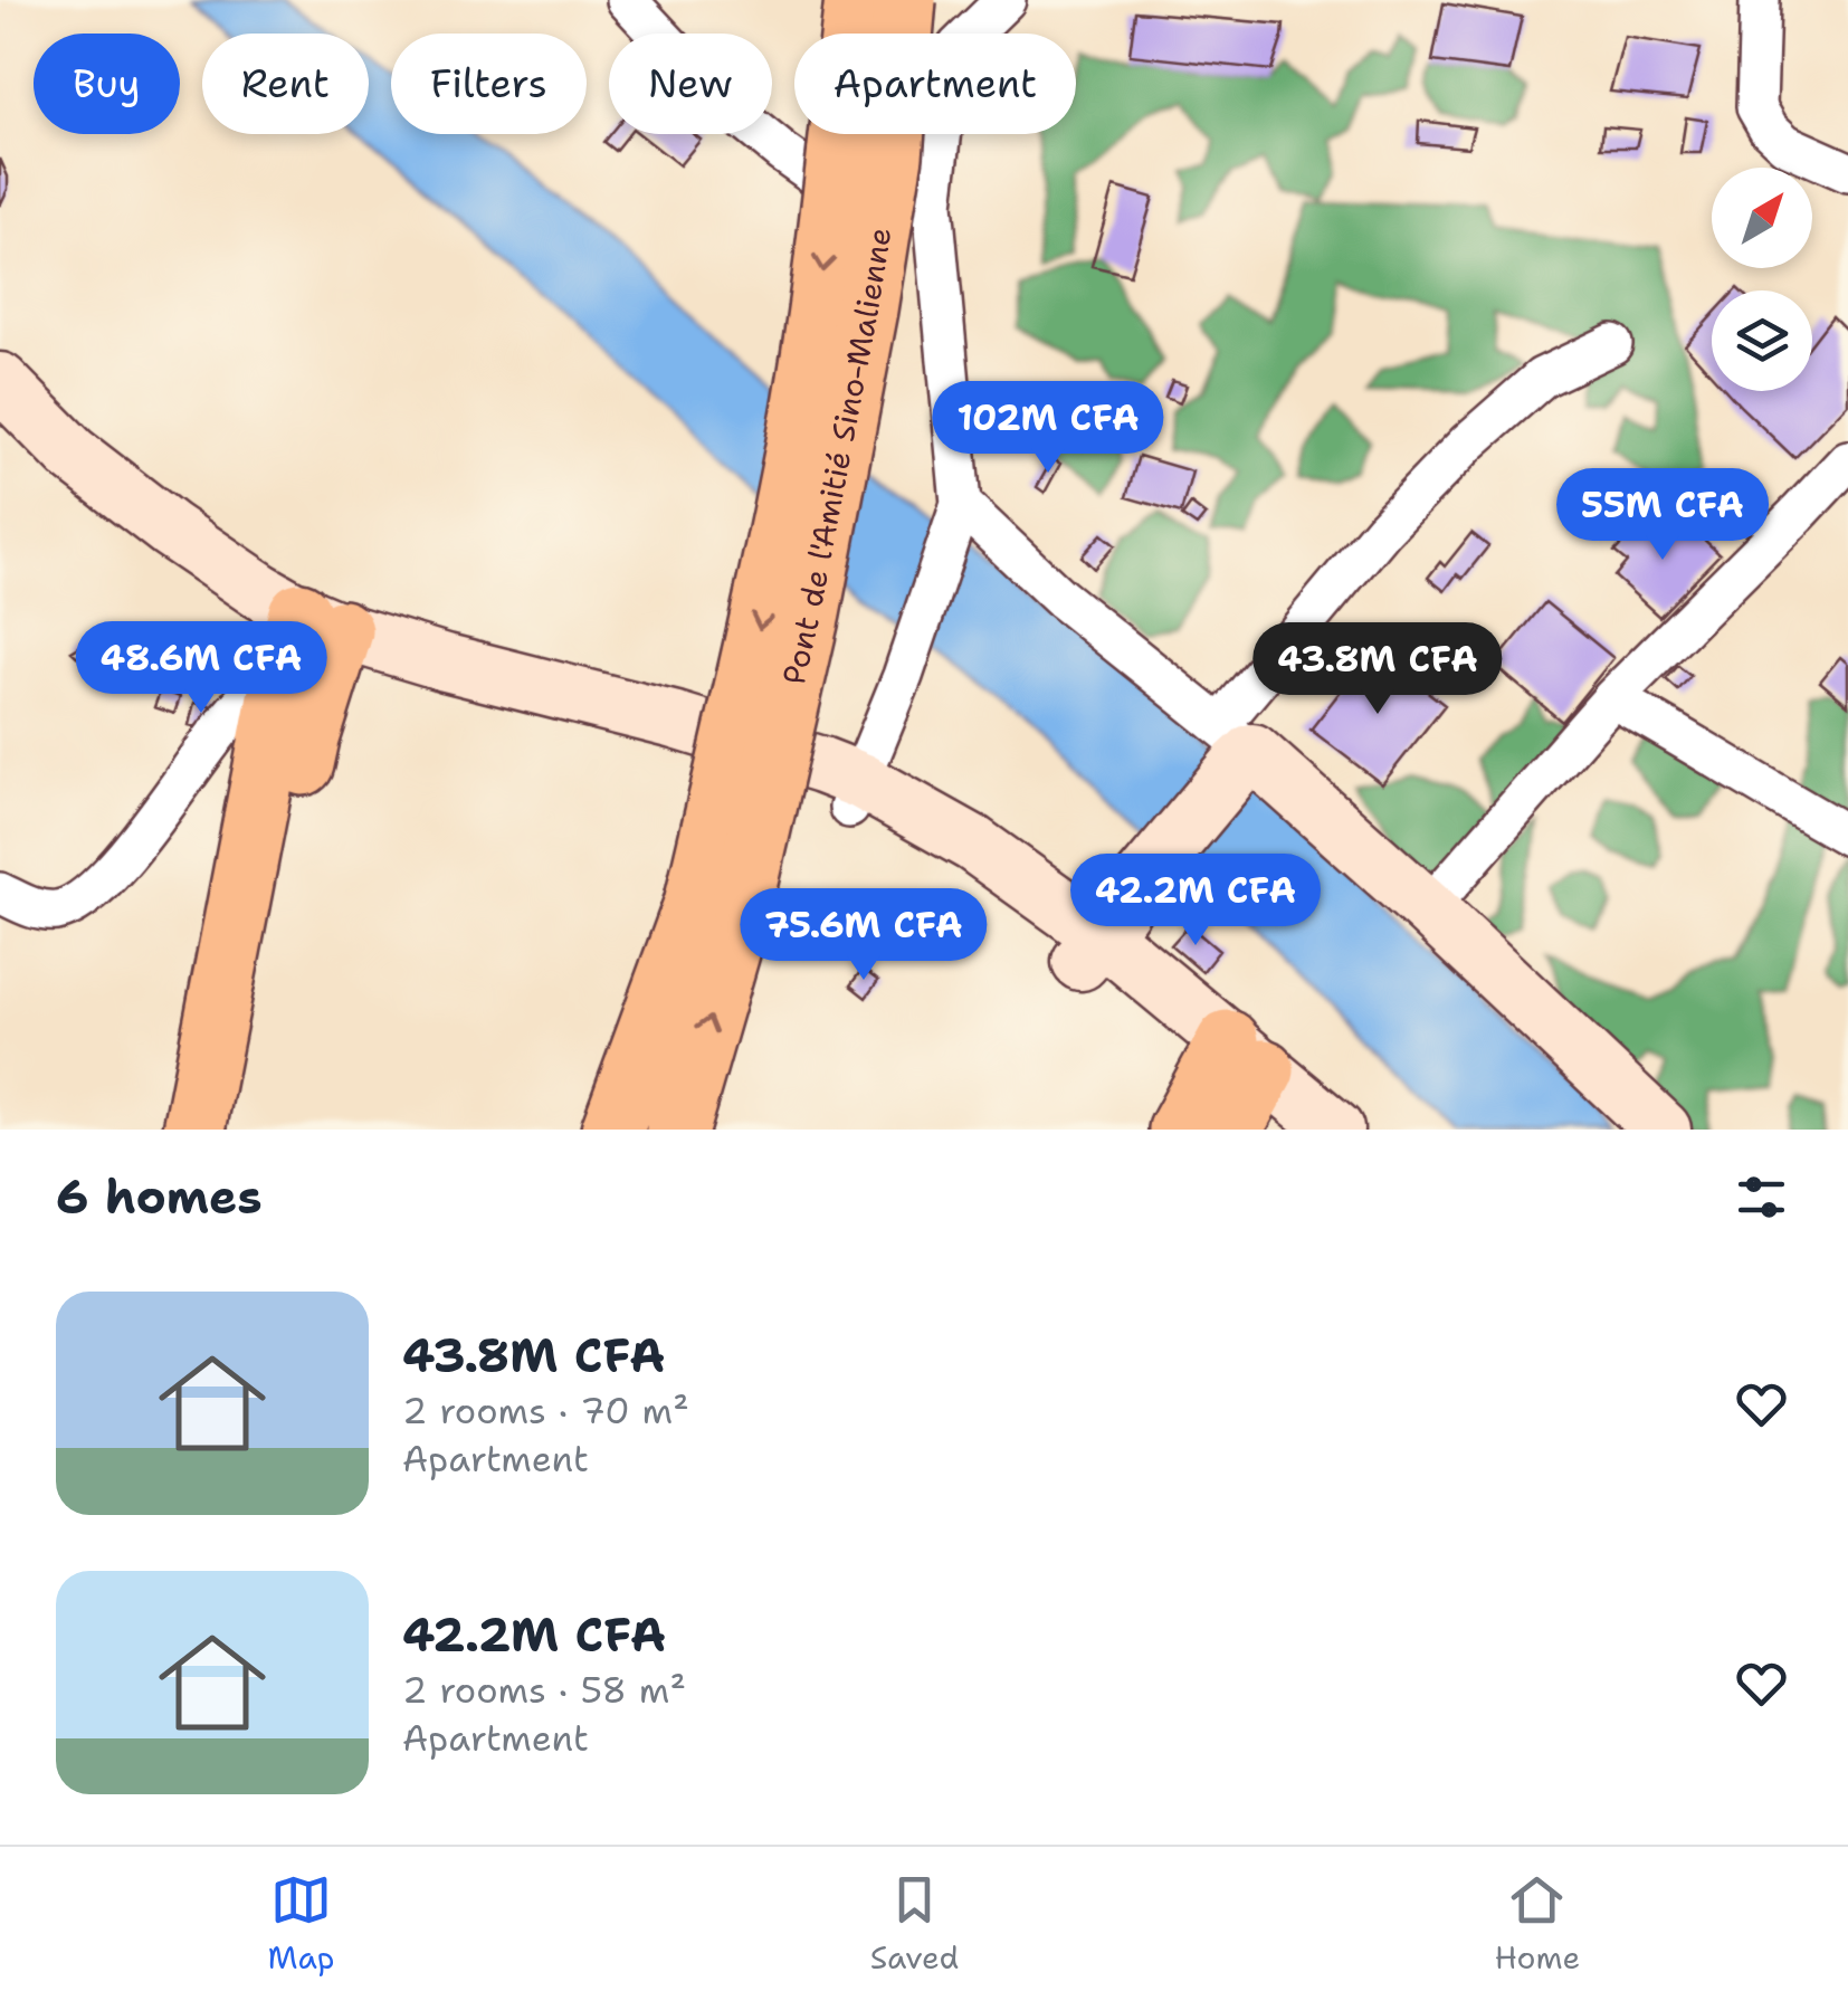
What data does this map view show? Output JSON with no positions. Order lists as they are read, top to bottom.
{
  "streets": {
    "main road": ["Pont de l'Amitié Sino-Malienne"]
  },
  "north": "top right",
  "page": {
    "chip": [
      "Buy",
      "Rent",
      "Filters",
      "New",
      "Apartment"
    ],
    "price": [
      "102M CFA",
      "55M CFA",
      "48.6M CFA",
      "43.8M CFA",
      "42.2M CFA",
      "75.6M CFA"
    ],
    "heading": "6 homes",
    "list": [
      {
        "name": "43.8M CFA",
        "note": "2 rooms · 70 m² · Apartment"
      },
      {
        "name": "42.2M CFA",
        "note": "2 rooms · 58 m² · Apartment"
      }
    ],
    "tabs": ["Map", "Saved", "Home"]
  }
}
